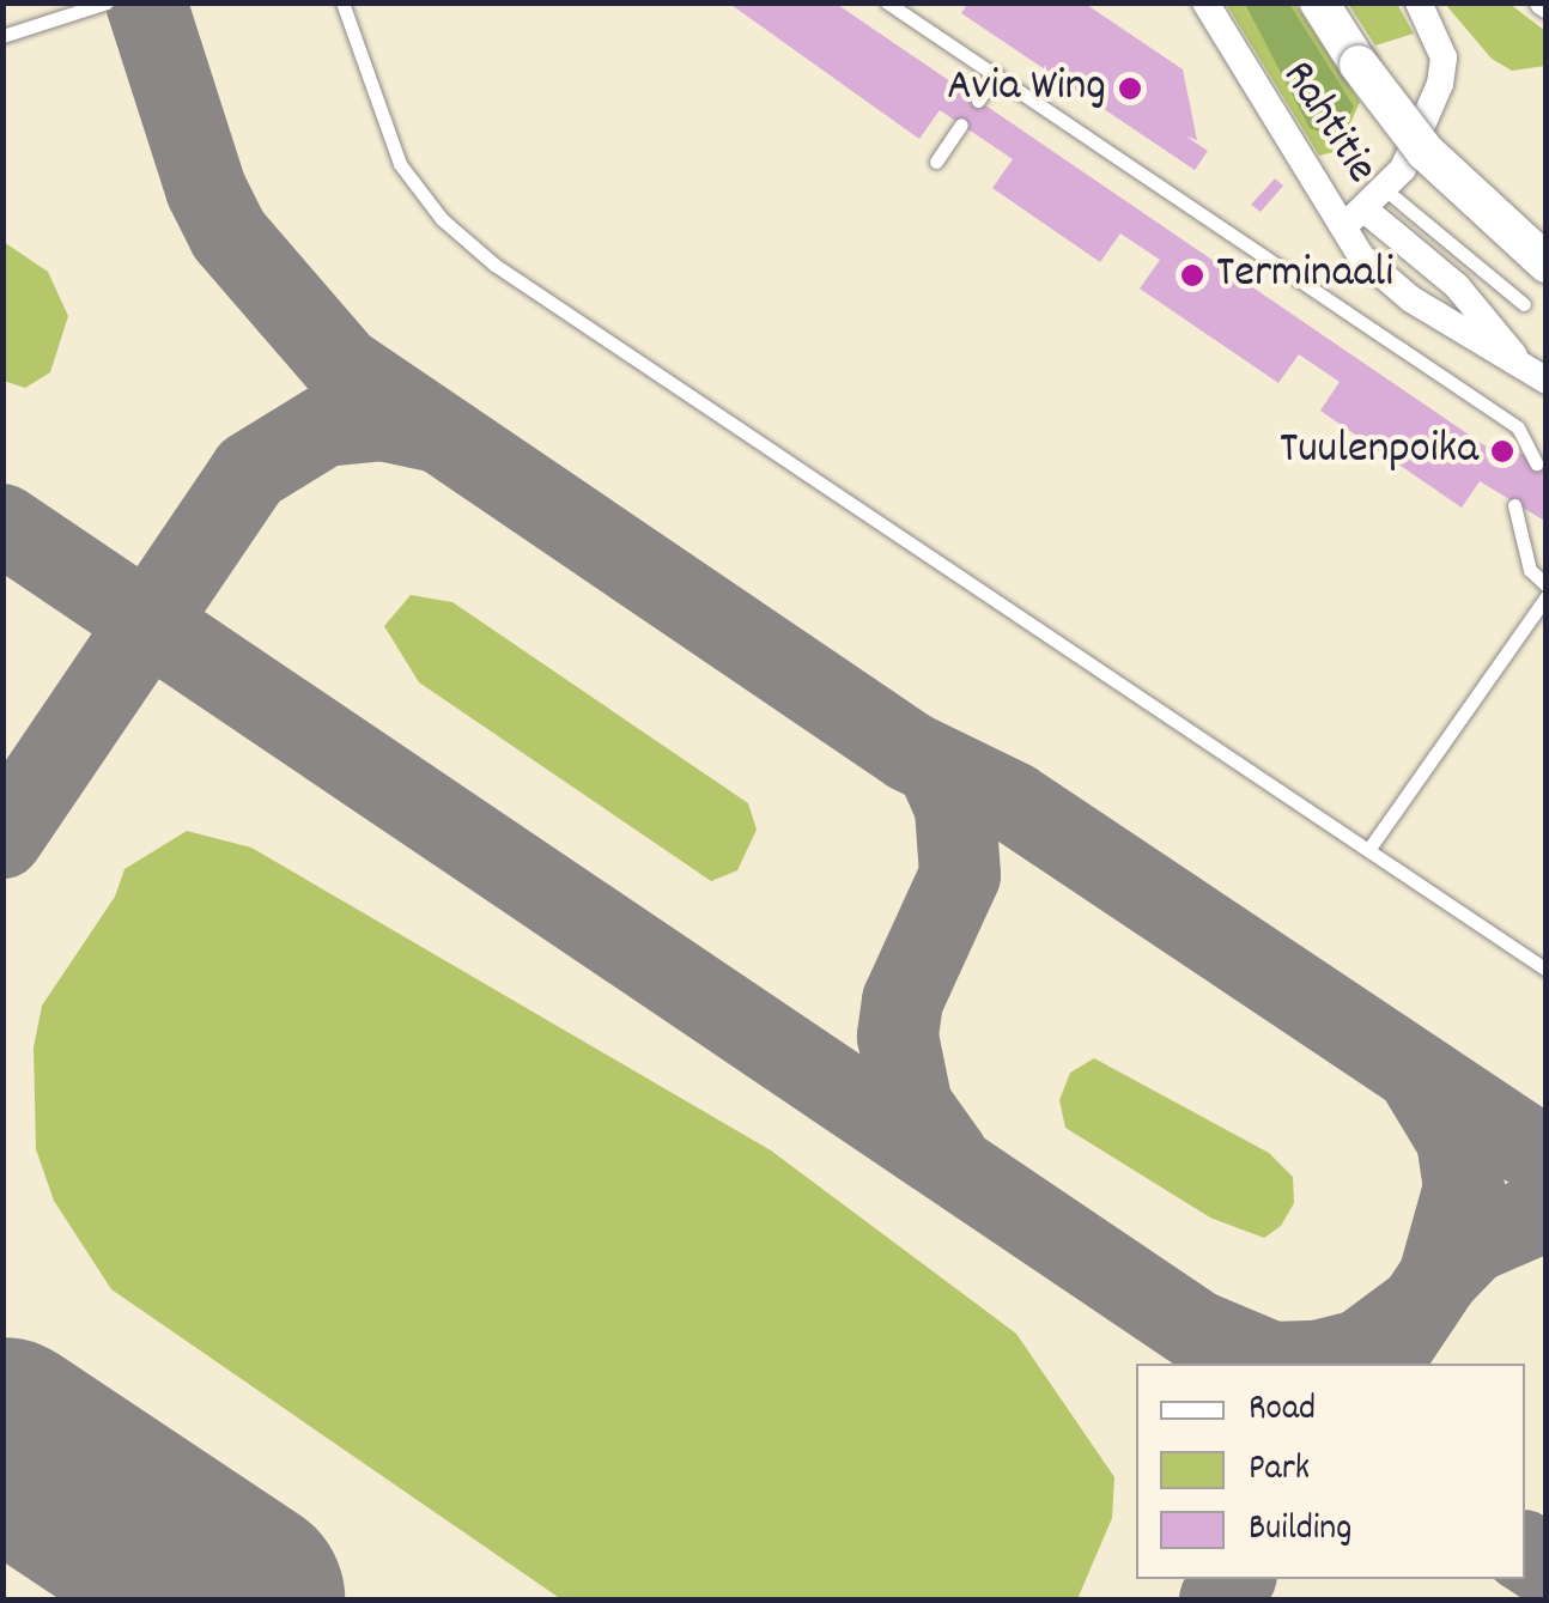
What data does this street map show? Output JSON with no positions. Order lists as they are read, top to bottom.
{
  "streets": {
    "street": ["Rahtitie"]
  },
  "places": ["Avia Wing", "Terminaali", "Tuulenpoika"],
  "legend": ["Road", "Park", "Building"]
}
